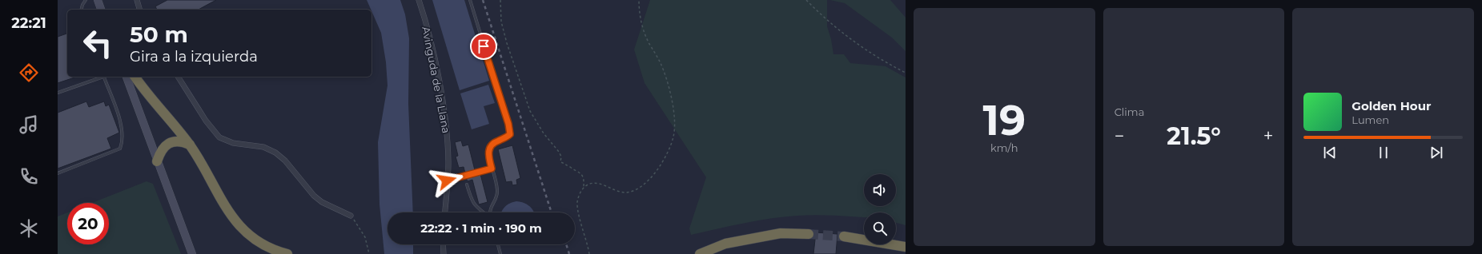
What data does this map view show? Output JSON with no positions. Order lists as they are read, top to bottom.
{
  "streets": {
    "street": ["Avinguda de la Llana"]
  },
  "page": {
    "tabs": "22:21",
    "tile": [
      ["19", "km/h"],
      "Clima"
    ],
    "turn": ["50 m", "Gira a la izquierda"],
    "song": ["Golden Hour", "Lumen"],
    "heat": ["−", "21.5°", "+"],
    "limit": "20",
    "trip": "22:22 · 1 min · 190 m"
  }
}
